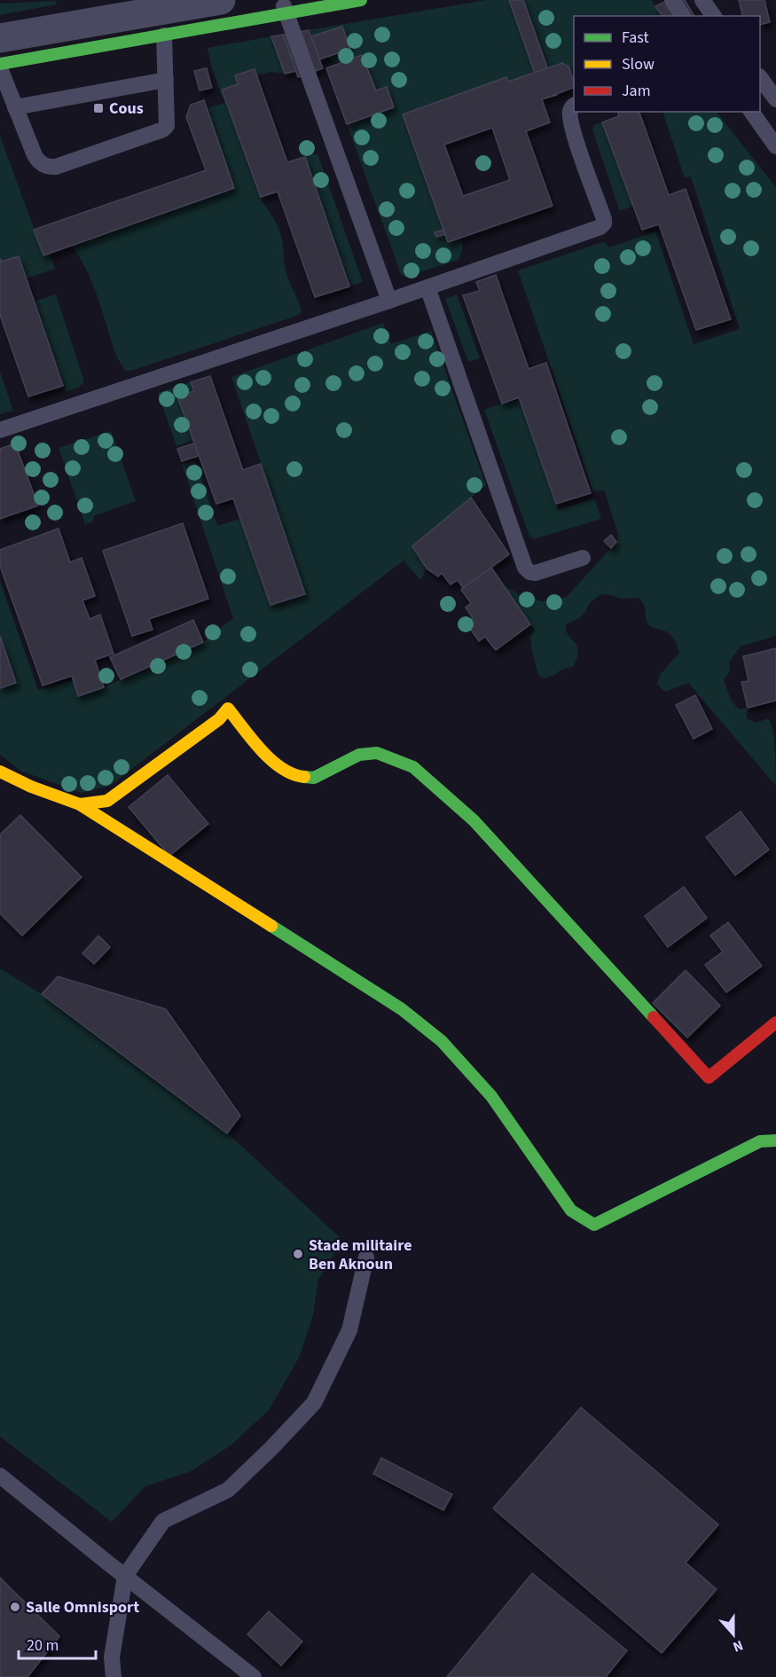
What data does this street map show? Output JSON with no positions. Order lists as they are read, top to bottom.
{
  "places": {
    "transit": ["Cous"],
    "other": ["Stade militaire Ben Aknoun", "Salle Omnisport"]
  },
  "legend": ["Fast", "Slow", "Jam"],
  "scale_bar": "20 m",
  "north": "bottom"
}
